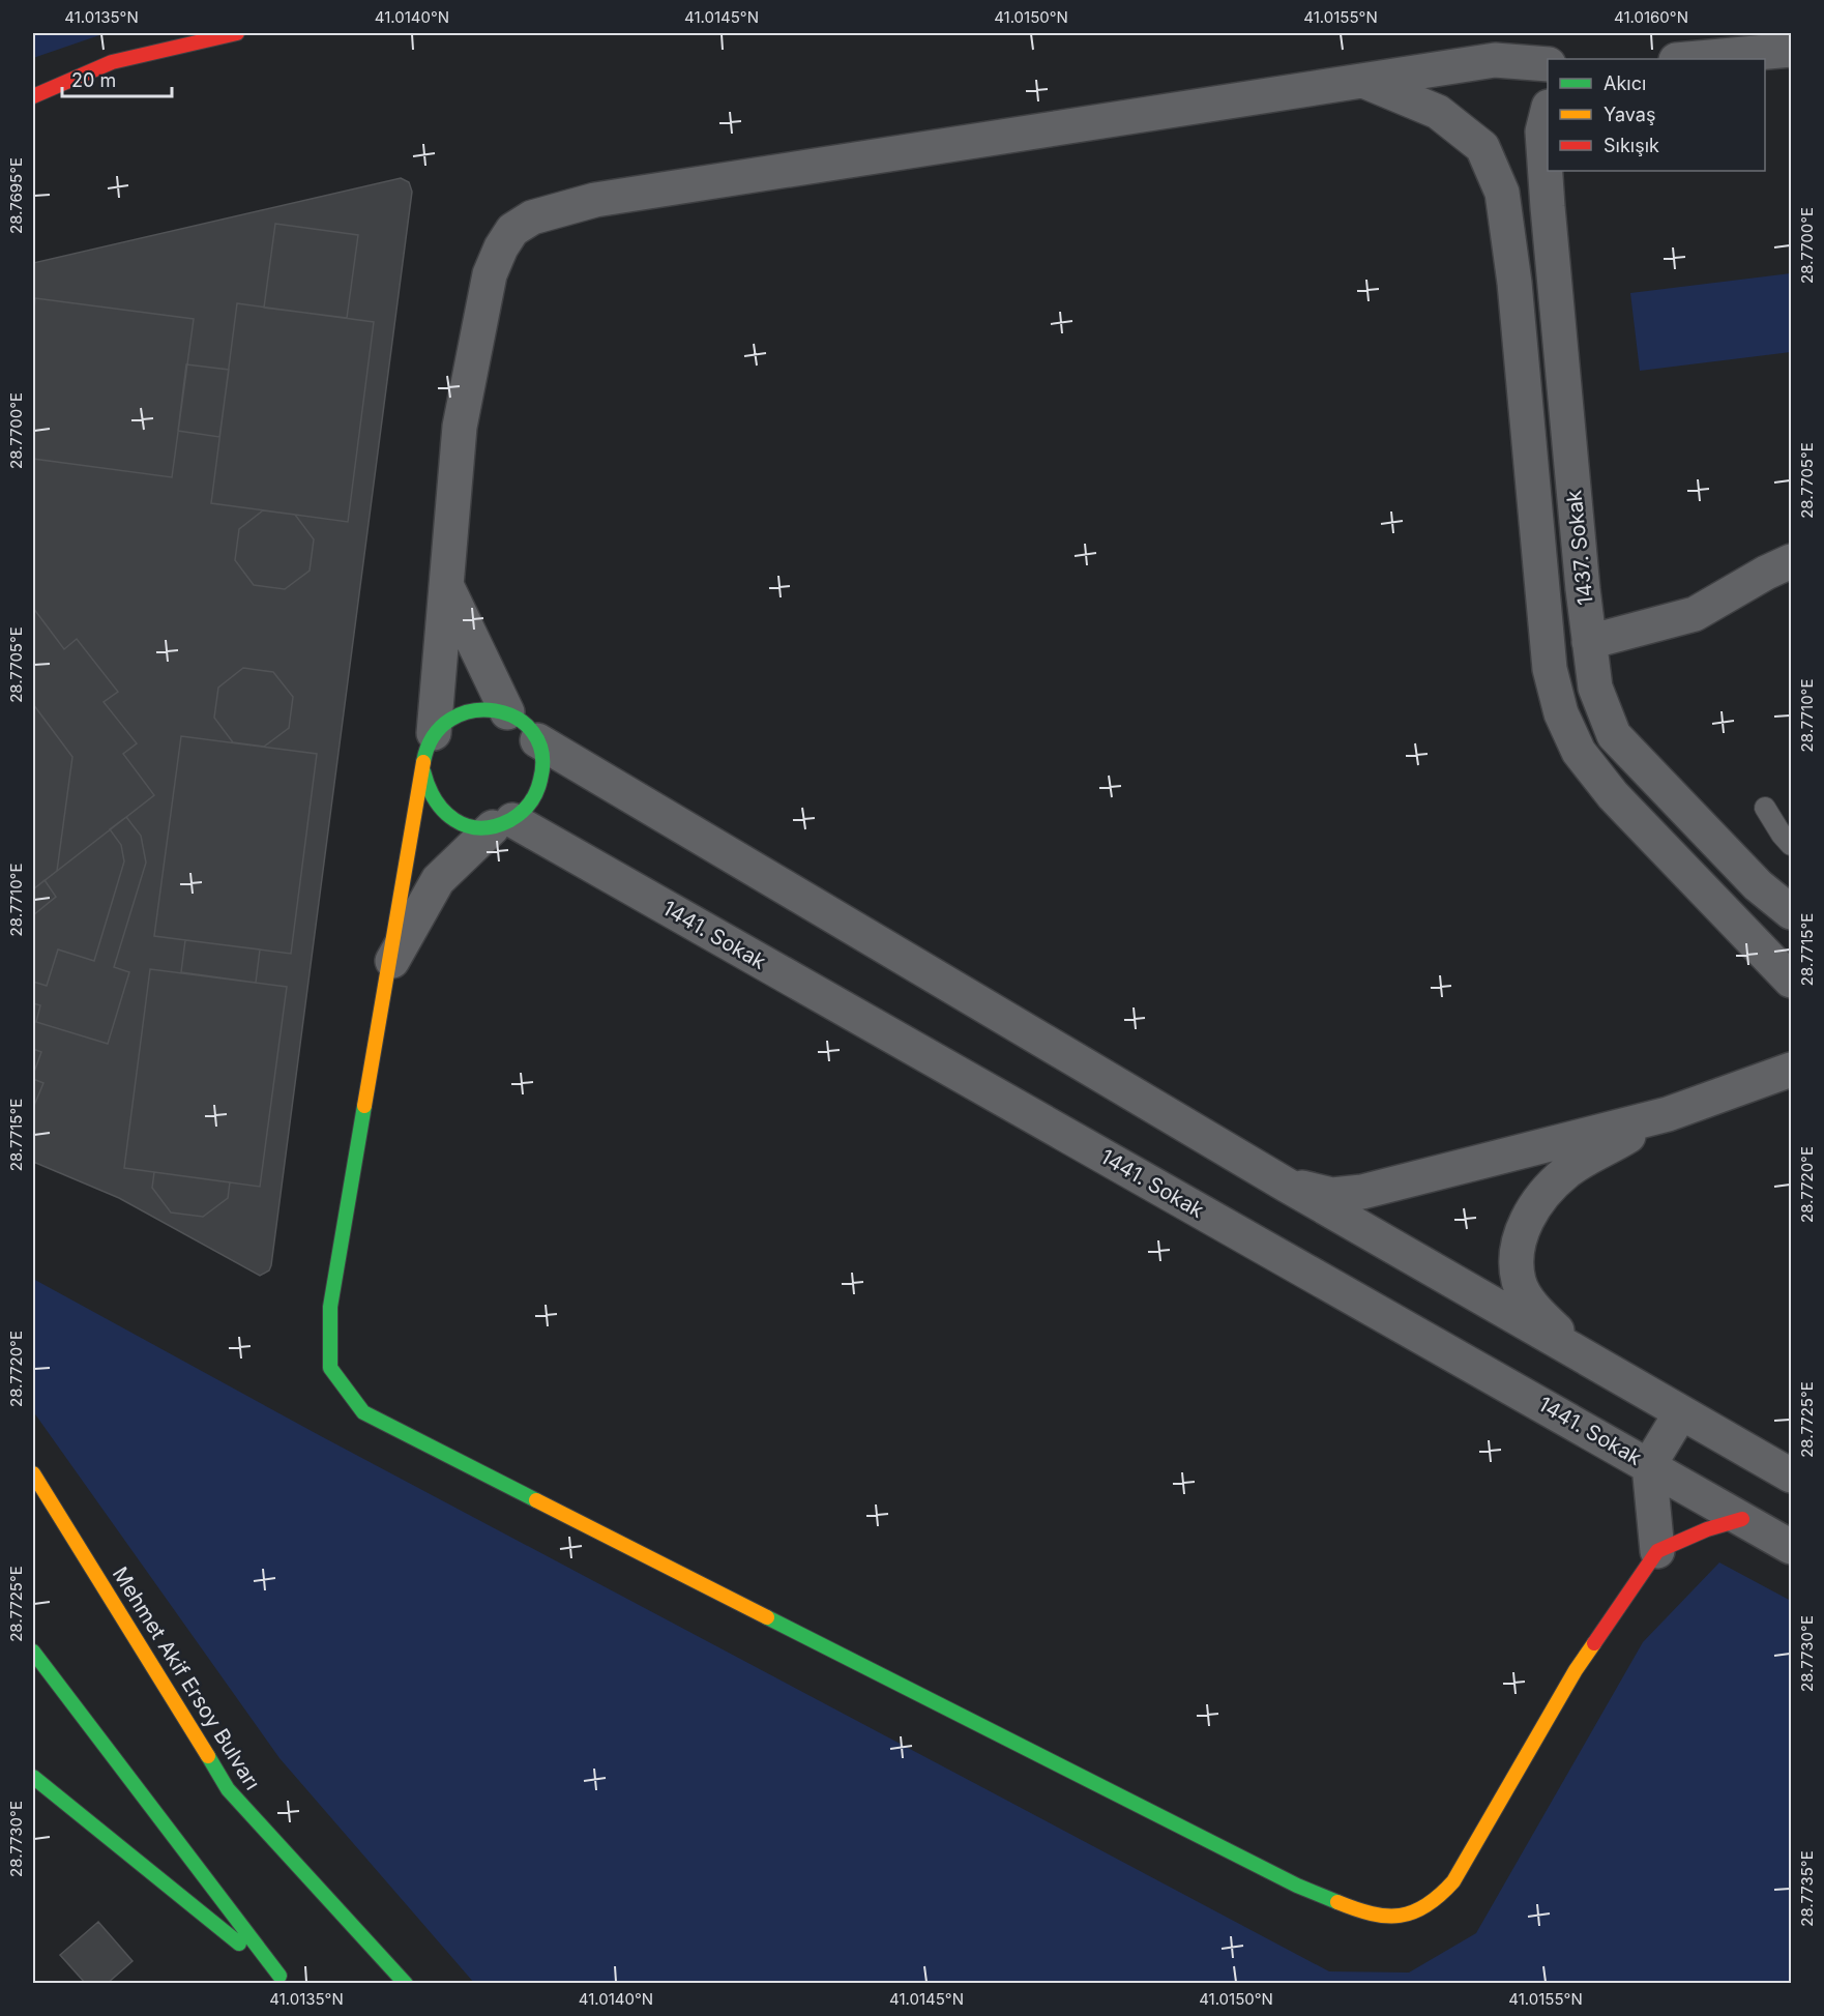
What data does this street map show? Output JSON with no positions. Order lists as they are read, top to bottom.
{
  "streets": {
    "street": ["1437. Sokak", "1441. Sokak", "Mehmet Akif Ersoy Bulvarı"]
  },
  "legend": ["Akıcı", "Yavaş", "Sıkışık"],
  "scale_bar": "20 m",
  "coordinates": [
    "41.0135°N",
    "41.0140°N",
    "41.0145°N",
    "41.0150°N",
    "41.0155°N",
    "41.0160°N",
    "28.7695°E",
    "28.7700°E",
    "28.7705°E",
    "28.7710°E",
    "28.7715°E",
    "28.7720°E",
    "28.7725°E",
    "28.7730°E",
    "28.7735°E"
  ]
}
